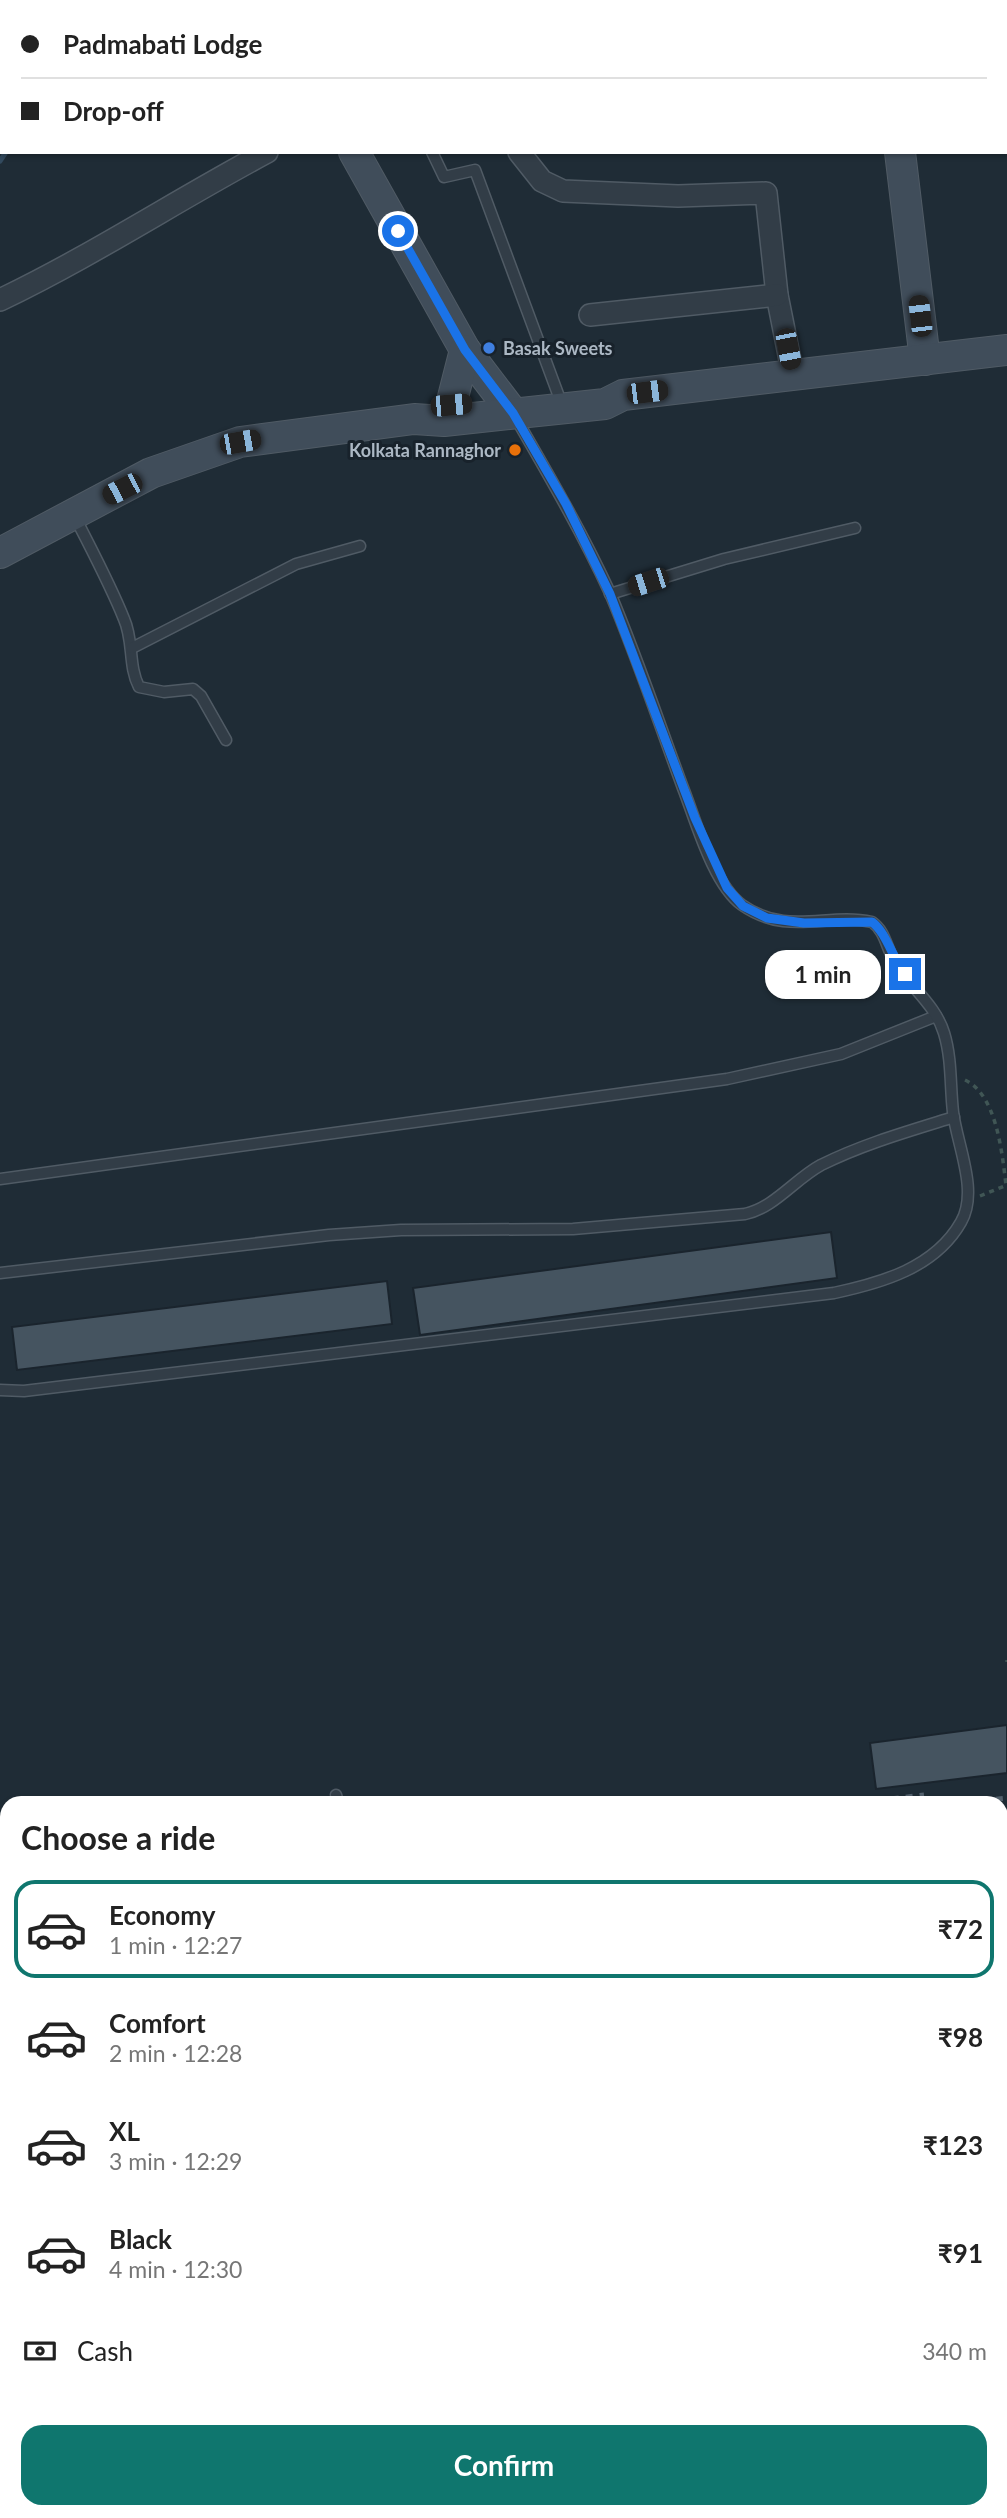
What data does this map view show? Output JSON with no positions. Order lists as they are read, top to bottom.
{
  "places": ["Basak Sweets", "Kolkata Rannaghor"],
  "page": {
    "banner": ["Padmabati Lodge", "Drop-off"],
    "bubble": "1 min",
    "heading": "Choose a ride",
    "list": [
      {
        "name": "Economy",
        "note": "1 min · 12:27",
        "value": "₹72"
      },
      {
        "name": "Comfort",
        "note": "2 min · 12:28",
        "value": "₹98"
      },
      {
        "name": "XL",
        "note": "3 min · 12:29",
        "value": "₹123"
      },
      {
        "name": "Black",
        "note": "4 min · 12:30",
        "value": "₹91"
      }
    ],
    "pay": ["Cash", "340 m"],
    "buttons": "Confirm"
  }
}
